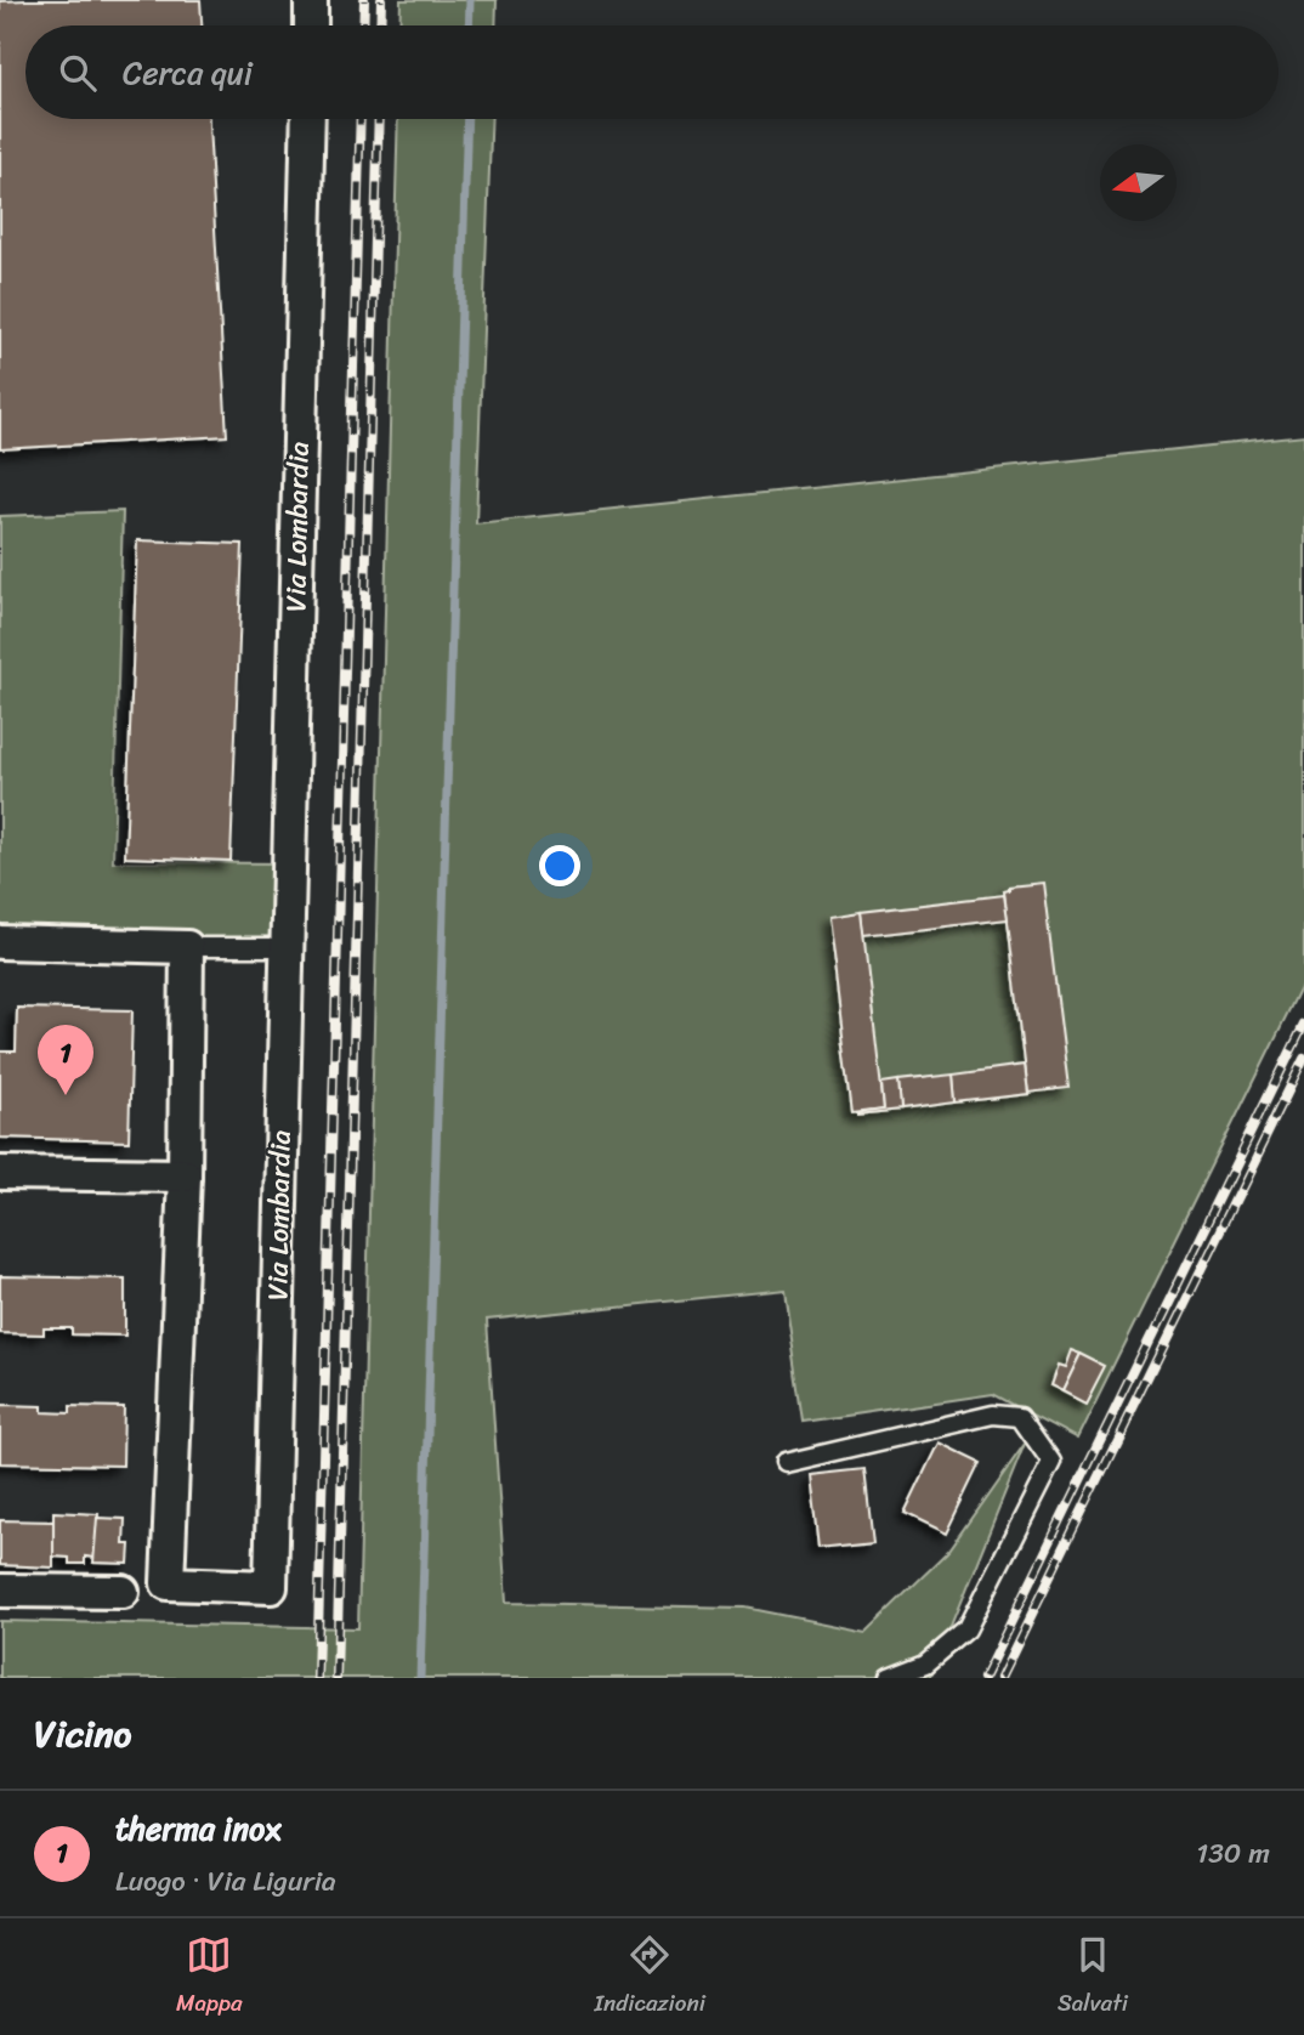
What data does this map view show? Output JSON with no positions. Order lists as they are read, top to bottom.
{
  "streets": {
    "street": ["Via Lombardia"]
  },
  "north": "left",
  "page": {
    "search": "Cerca qui",
    "pins": "1",
    "heading": "Vicino",
    "list": [
      {
        "mark": "1",
        "name": "therma inox",
        "note": "Luogo · Via Liguria",
        "value": "130 m"
      }
    ],
    "nav": ["Mappa", "Indicazioni", "Salvati"]
  }
}
